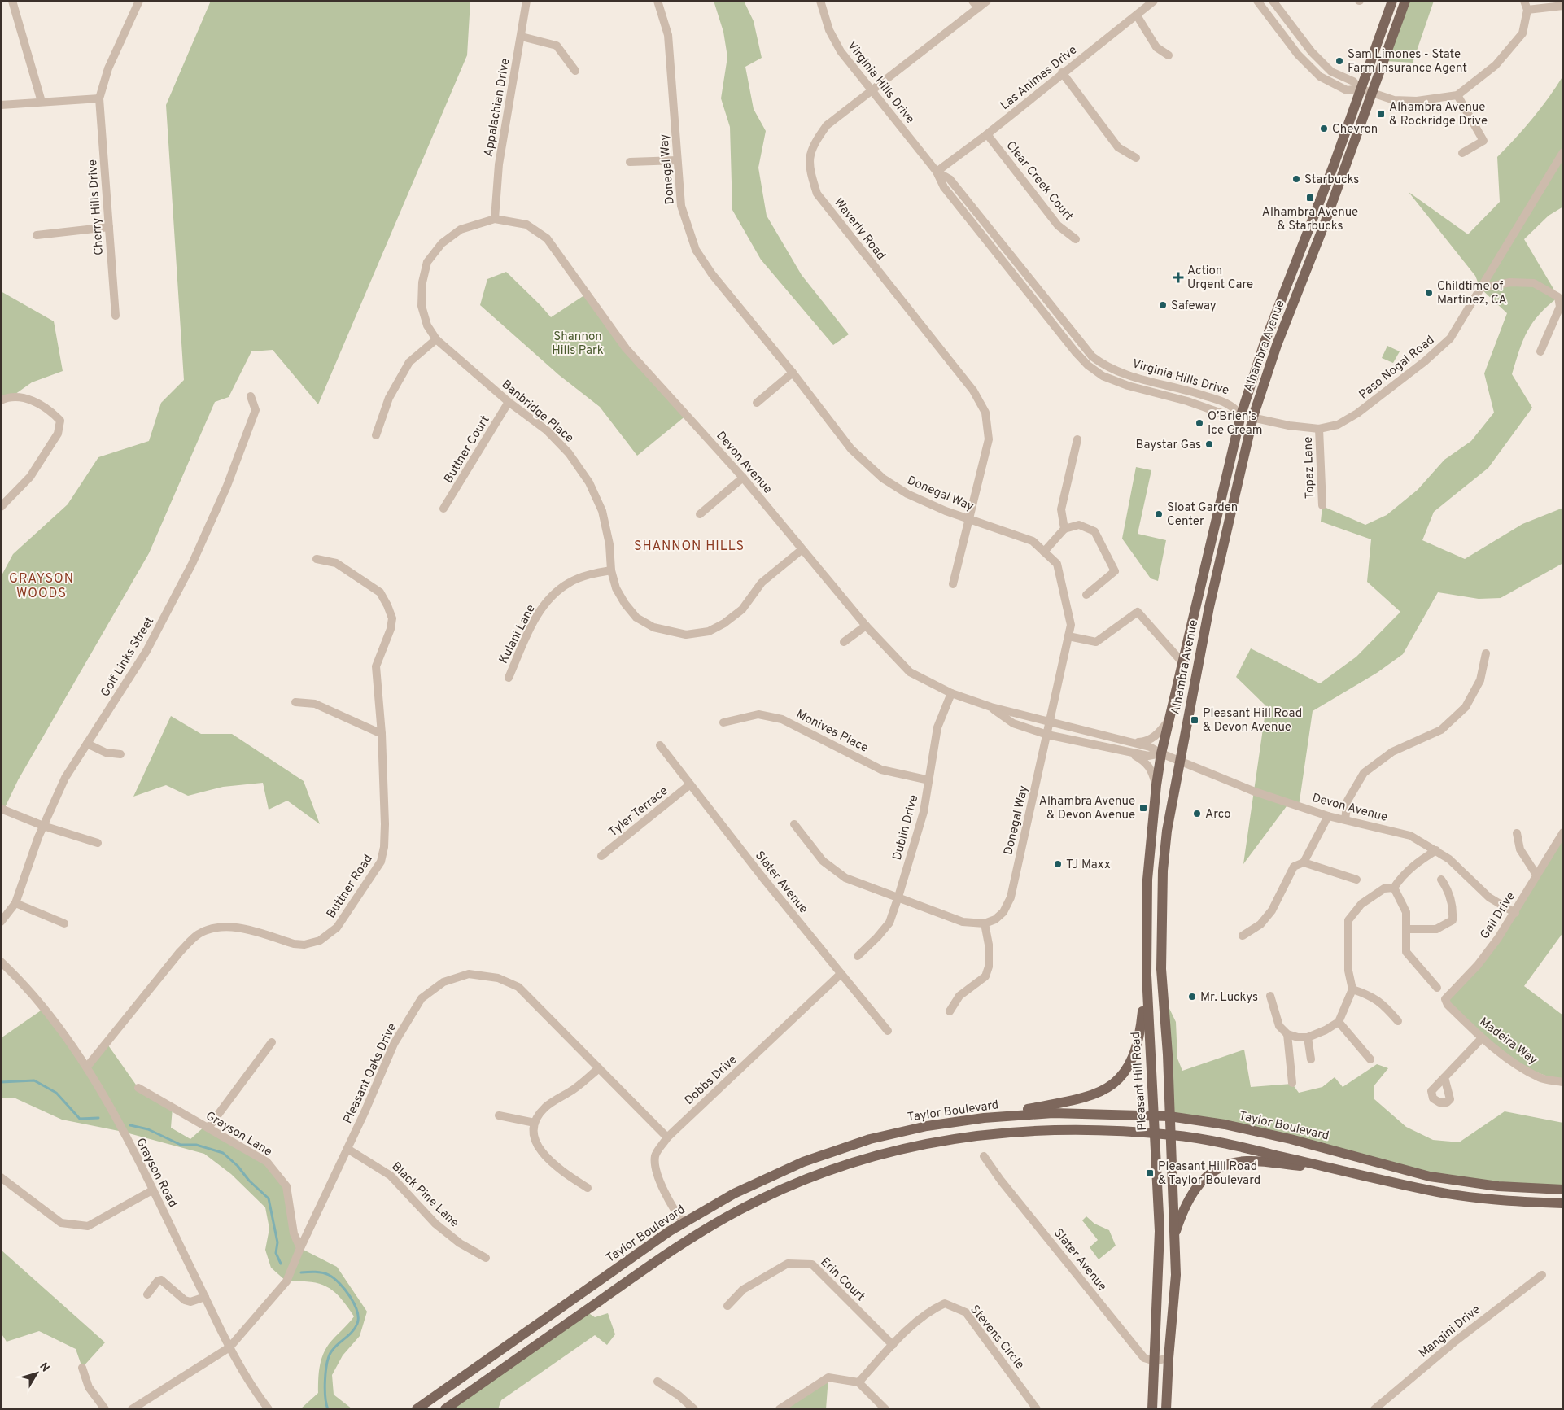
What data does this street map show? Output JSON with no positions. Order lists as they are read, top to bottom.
{
  "streets": {
    "main road": ["Alhambra Avenue", "Pleasant Hill Road", "Taylor Boulevard"],
    "street": [
      "Las Animas Drive",
      "Virginia Hills Drive",
      "Appalachian Drive",
      "Donegal Way",
      "Clear Creek Court",
      "Cherry Hills Drive",
      "Waverly Road",
      "Paso Nogal Road",
      "Banbridge Place",
      "Buttner Court",
      "Devon Avenue",
      "Topaz Lane",
      "Kulani Lane",
      "Golf Links Street",
      "Monivea Place",
      "Tyler Terrace",
      "Dublin Drive",
      "Slater Avenue",
      "Buttner Road",
      "Gail Drive",
      "Madeira Way",
      "Pleasant Oaks Drive",
      "Dobbs Drive",
      "Grayson Lane",
      "Grayson Road",
      "Black Pine Lane",
      "Erin Court",
      "Mangini Drive",
      "Stevens Circle"
    ]
  },
  "crossings": [
    ["Las Animas Drive", "Virginia Hills Drive"],
    ["Las Animas Drive", "Clear Creek Court"],
    ["Virginia Hills Drive", "Waverly Road"],
    ["Virginia Hills Drive", "Alhambra Avenue"],
    ["Virginia Hills Drive", "Paso Nogal Road"],
    ["Appalachian Drive", "Banbridge Place"],
    ["Appalachian Drive", "Devon Avenue"],
    ["Donegal Way", "Waverly Road"],
    ["Donegal Way", "Devon Avenue"],
    ["Alhambra Avenue", "Paso Nogal Road"],
    ["Alhambra Avenue", "Devon Avenue"],
    ["Alhambra Avenue", "Pleasant Hill Road"],
    ["Paso Nogal Road", "Topaz Lane"],
    ["Banbridge Place", "Buttner Court"],
    ["Banbridge Place", "Devon Avenue"],
    ["Banbridge Place", "Kulani Lane"],
    ["Devon Avenue", "Dublin Drive"],
    ["Devon Avenue", "Gail Drive"],
    ["Devon Avenue", "Pleasant Hill Road"],
    ["Monivea Place", "Dublin Drive"],
    ["Tyler Terrace", "Slater Avenue"],
    ["Slater Avenue", "Dobbs Drive"],
    ["Slater Avenue", "Pleasant Hill Road"],
    ["Buttner Road", "Grayson Road"],
    ["Gail Drive", "Madeira Way"],
    ["Pleasant Oaks Drive", "Dobbs Drive"],
    ["Pleasant Oaks Drive", "Grayson Lane"],
    ["Pleasant Oaks Drive", "Black Pine Lane"],
    ["Dobbs Drive", "Taylor Boulevard"],
    ["Pleasant Hill Road", "Taylor Boulevard"],
    ["Erin Court", "Stevens Circle"]
  ],
  "districts": ["SHANNON HILLS", "GRAYSON WOODS"],
  "parks": ["Shannon Hills Park"],
  "places": {
    "other": [
      "Sam Limones - State Farm Insurance Agent",
      "Chevron",
      "Starbucks",
      "Childtime of Martinez, CA",
      "Safeway",
      "O’Brien’s Ice Cream",
      "Baystar Gas",
      "Sloat Garden Center",
      "Arco",
      "TJ Maxx",
      "Mr. Luckys"
    ],
    "transit": [
      "Alhambra Avenue & Rockridge Drive",
      "Alhambra Avenue & Starbucks",
      "Pleasant Hill Road & Devon Avenue",
      "Alhambra Avenue & Devon Avenue",
      "Pleasant Hill Road & Taylor Boulevard"
    ],
    "health": ["Action Urgent Care"]
  },
  "north": "top right"
}
